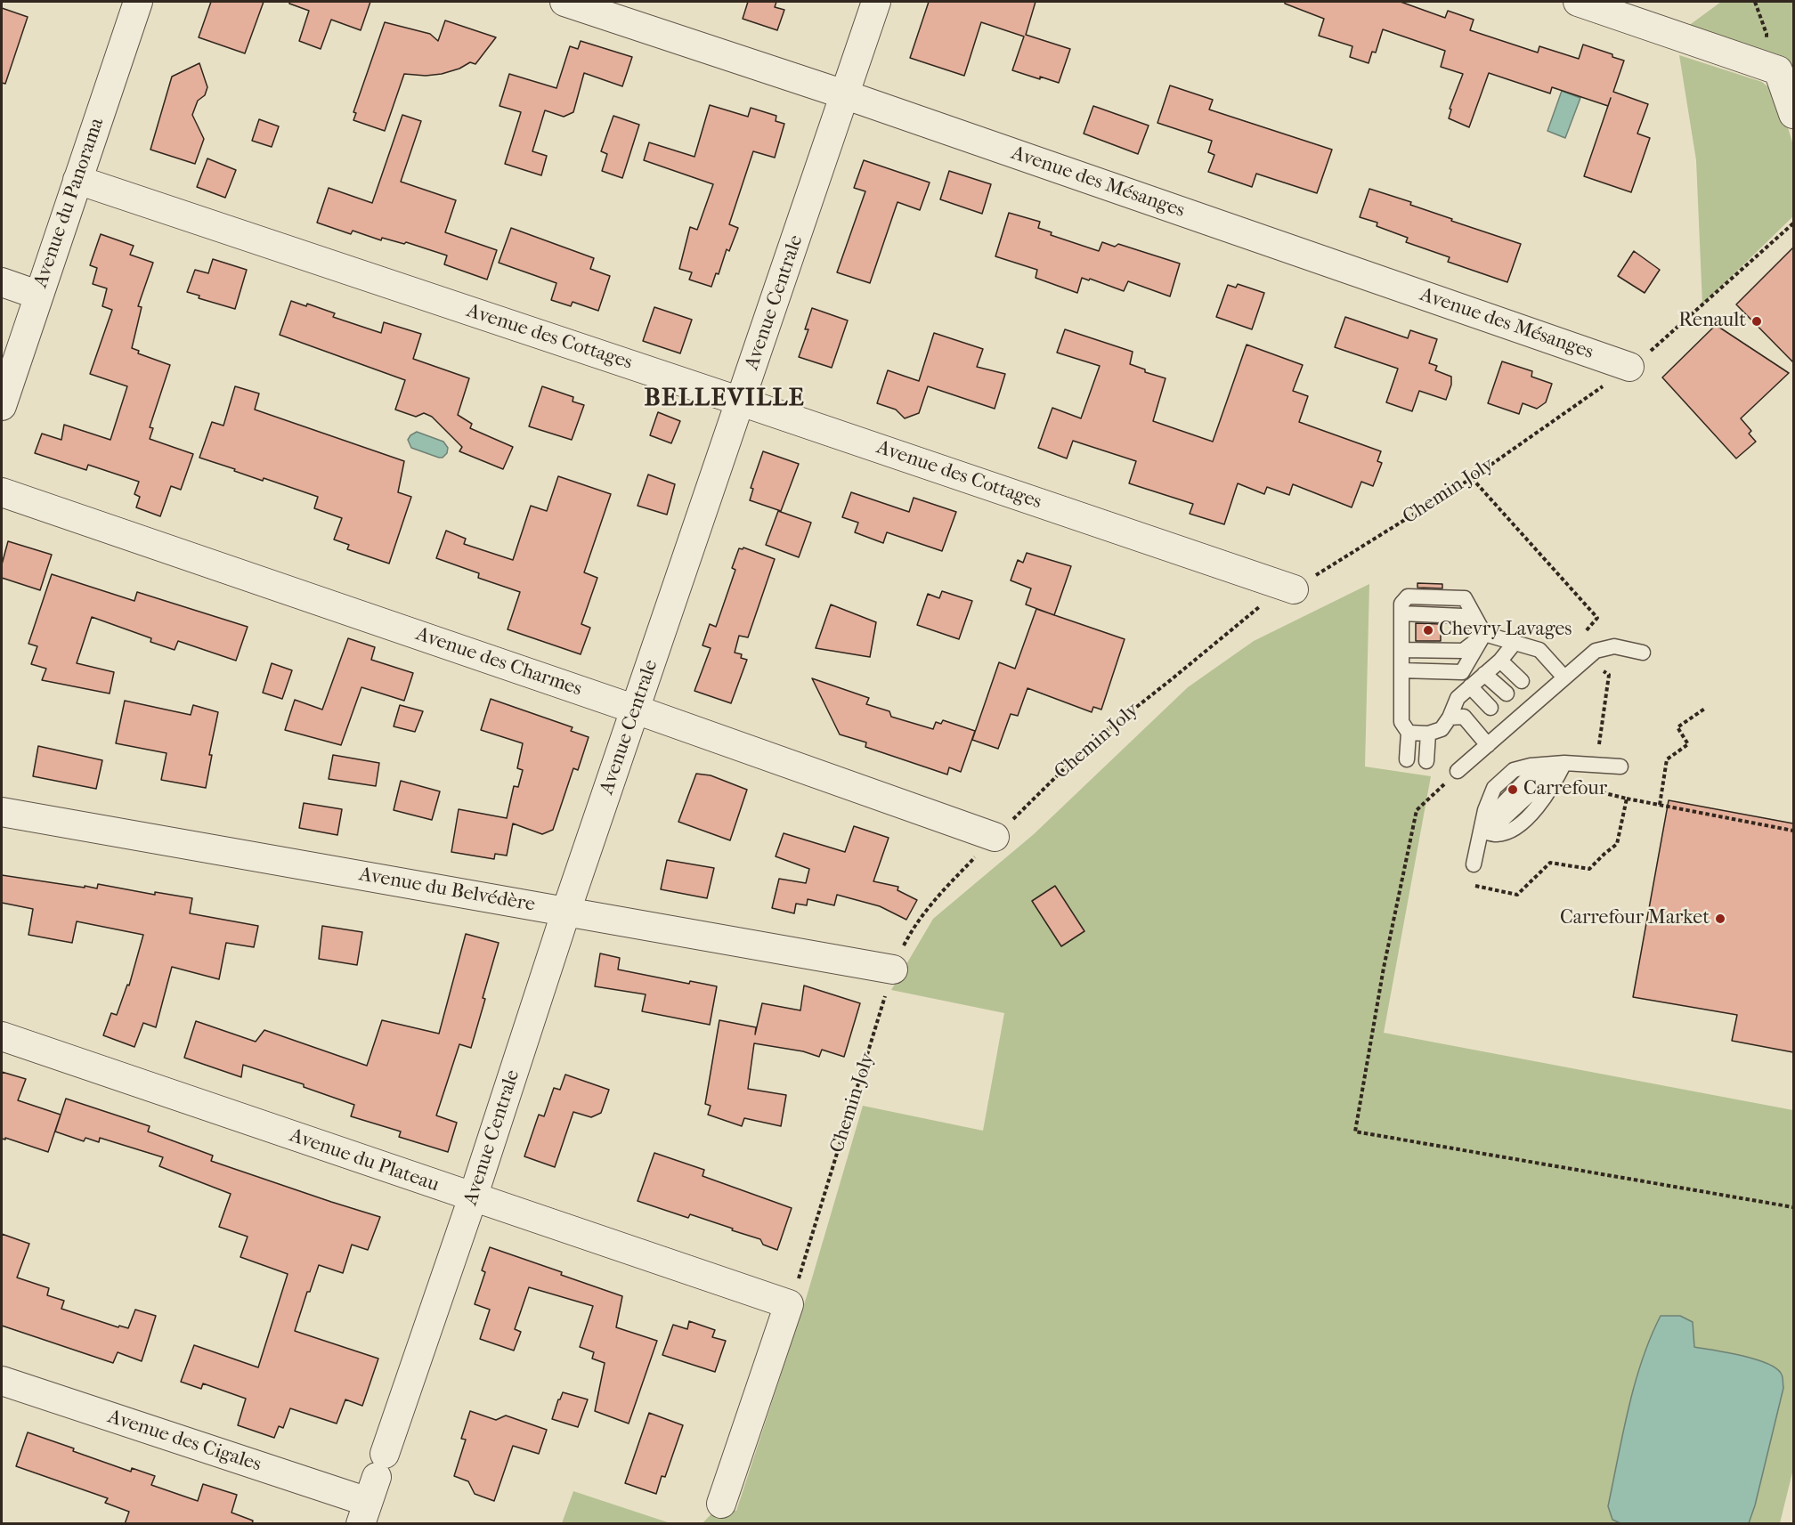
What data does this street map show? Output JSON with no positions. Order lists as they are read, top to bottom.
{
  "streets": {
    "street": [
      "Avenue des Mésanges",
      "Avenue du Panorama",
      "Avenue Centrale",
      "Avenue des Cottages",
      "Avenue des Charmes",
      "Avenue du Belvédère",
      "Avenue du Plateau",
      "Avenue des Cigales"
    ],
    "path": ["Chemin Joly"]
  },
  "crossings": [
    ["Avenue des Mésanges", "Avenue Centrale"],
    ["Avenue des Mésanges", "Chemin Joly"],
    ["Avenue du Panorama", "Avenue des Cottages"],
    ["Avenue Centrale", "Avenue des Cottages"],
    ["Avenue Centrale", "Avenue des Charmes"],
    ["Avenue Centrale", "Avenue du Belvédère"],
    ["Avenue Centrale", "Avenue du Plateau"],
    ["Avenue Centrale", "Avenue des Cigales"],
    ["Avenue des Cottages", "Chemin Joly"],
    ["Chemin Joly", "Avenue des Charmes"],
    ["Chemin Joly", "Avenue du Belvédère"],
    ["Chemin Joly", "Avenue du Plateau"]
  ],
  "districts": ["BELLEVILLE"],
  "places": [
    "Renault",
    "Chevry Lavages",
    "Carrefour",
    "Carrefour Market"
  ]
}
